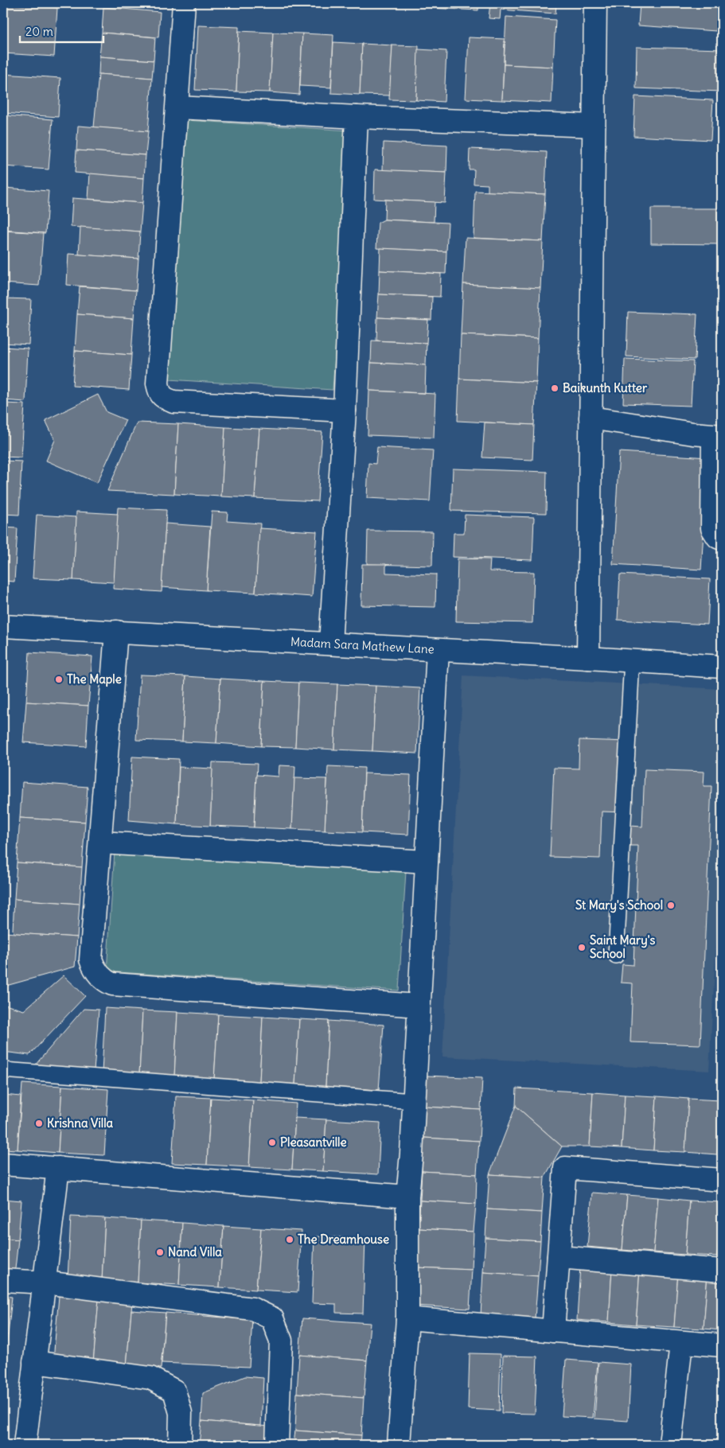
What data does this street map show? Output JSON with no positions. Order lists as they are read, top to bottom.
{
  "streets": {
    "street": ["Madam Sara Mathew Lane"]
  },
  "places": [
    "Baikunth Kutter",
    "The Maple",
    "St Mary's School",
    "Saint Mary's School",
    "Krishna Villa",
    "Pleasantville",
    "The Dreamhouse",
    "Nand Villa"
  ],
  "scale_bar": "20 m"
}
